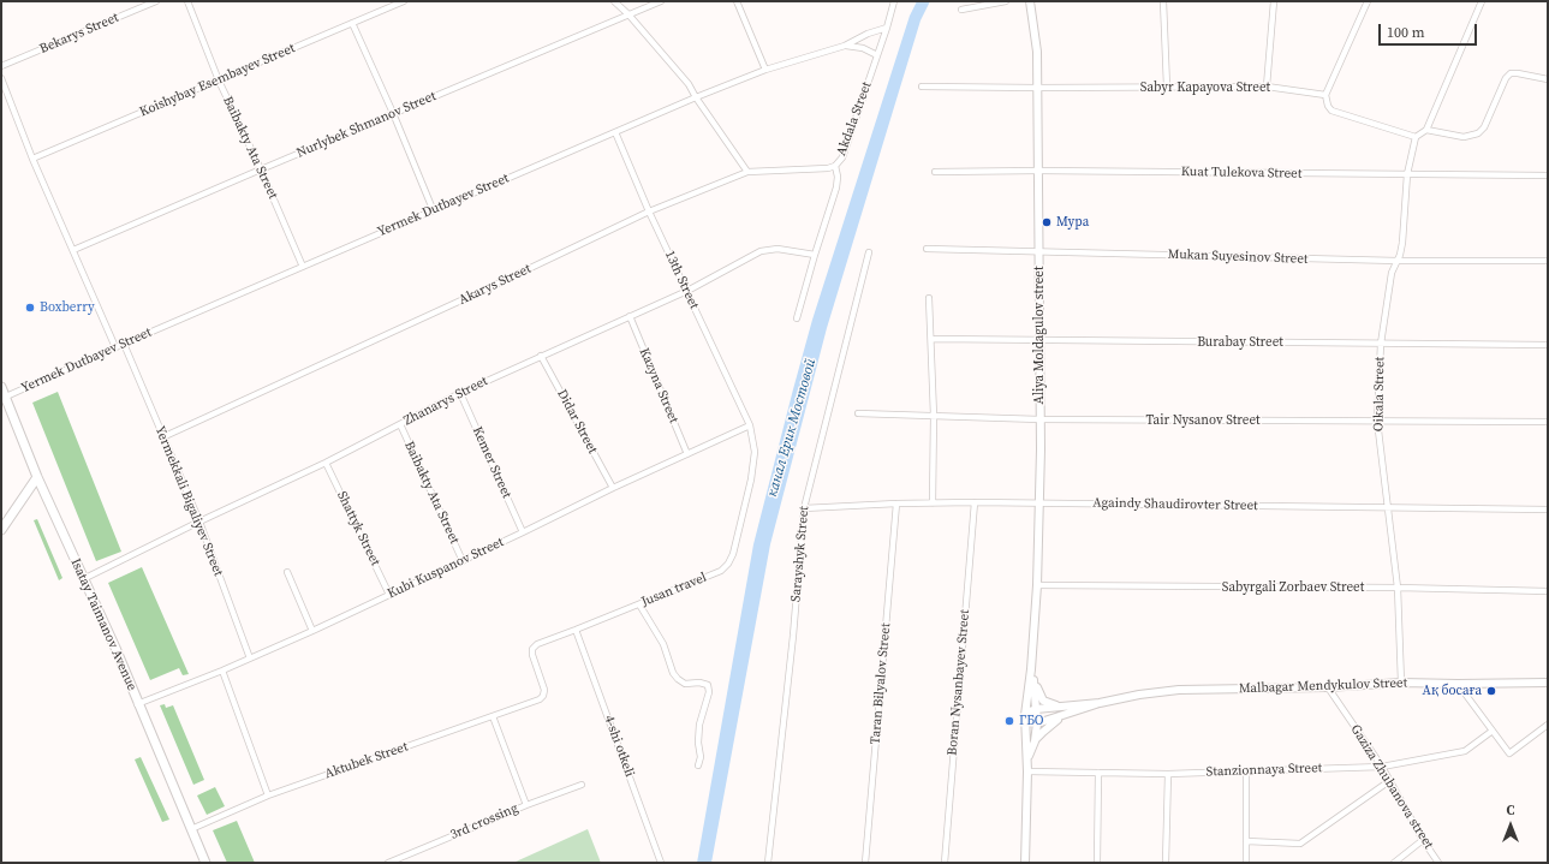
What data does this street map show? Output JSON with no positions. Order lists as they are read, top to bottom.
{
  "streets": {
    "main road": ["Aliya Moldagulov street", "Isatay Taimanov Avenue", "Malbagar Mendykulov Street"],
    "street": [
      "Bekarys Street",
      "Koishybay Esembayev Street",
      "Sabyr Kapayova Street",
      "Akdala Street",
      "Nurlybek Shmanov Street",
      "Baibakty Ata Street",
      "Kuat Tulekova Street",
      "Yermek Dutbayev Street",
      "Mukan Suyesinov Street",
      "13th Street",
      "Akarys Street",
      "Burabay Street",
      "Kazyna Street",
      "Oikala Street",
      "Zhanarys Street",
      "Tair Nysanov Street",
      "Didar Street",
      "Kemer Street",
      "Yermekkali Bigaliyev Street",
      "Againdy Shaudirovter Street",
      "Shattyk Street",
      "Sarayshyk Street",
      "Kubi Kuspanov Street",
      "Sabyrgali Zorbaev Street",
      "Jusan travel",
      "Boran Nysanbayev Street",
      "Taran Bilyalov Street",
      "4-shi otkeli",
      "Aktubek Street",
      "Stanzionnaya Street",
      "Gaziza Zhubanova street",
      "3rd crossing"
    ]
  },
  "crossings": [
    ["Koishybay Esembayev Street", "Baibakty Ata Street"],
    ["Sabyr Kapayova Street", "Aliya Moldagulov street"],
    ["Akdala Street", "Yermek Dutbayev Street"],
    ["Akdala Street", "Akarys Street"],
    ["Akdala Street", "Zhanarys Street"],
    ["Nurlybek Shmanov Street", "Baibakty Ata Street"],
    ["Baibakty Ata Street", "Yermek Dutbayev Street"],
    ["Baibakty Ata Street", "Zhanarys Street"],
    ["Baibakty Ata Street", "Kubi Kuspanov Street"],
    ["Kuat Tulekova Street", "Aliya Moldagulov street"],
    ["Kuat Tulekova Street", "Oikala Street"],
    ["Yermek Dutbayev Street", "13th Street"],
    ["Yermek Dutbayev Street", "Yermekkali Bigaliyev Street"],
    ["Yermek Dutbayev Street", "Isatay Taimanov Avenue"],
    ["Mukan Suyesinov Street", "Aliya Moldagulov street"],
    ["Mukan Suyesinov Street", "Oikala Street"],
    ["13th Street", "Akarys Street"],
    ["13th Street", "Zhanarys Street"],
    ["13th Street", "Kubi Kuspanov Street"],
    ["13th Street", "Jusan travel"],
    ["Akarys Street", "Yermekkali Bigaliyev Street"],
    ["Aliya Moldagulov street", "Burabay Street"],
    ["Aliya Moldagulov street", "Tair Nysanov Street"],
    ["Aliya Moldagulov street", "Againdy Shaudirovter Street"],
    ["Aliya Moldagulov street", "Sabyrgali Zorbaev Street"],
    ["Aliya Moldagulov street", "Malbagar Mendykulov Street"],
    ["Aliya Moldagulov street", "Stanzionnaya Street"],
    ["Burabay Street", "Oikala Street"],
    ["Kazyna Street", "Zhanarys Street"],
    ["Kazyna Street", "Kubi Kuspanov Street"],
    ["Oikala Street", "Tair Nysanov Street"],
    ["Oikala Street", "Againdy Shaudirovter Street"],
    ["Oikala Street", "Sabyrgali Zorbaev Street"],
    ["Oikala Street", "Malbagar Mendykulov Street"],
    ["Zhanarys Street", "Didar Street"],
    ["Zhanarys Street", "Kemer Street"],
    ["Zhanarys Street", "Yermekkali Bigaliyev Street"],
    ["Zhanarys Street", "Shattyk Street"],
    ["Zhanarys Street", "Isatay Taimanov Avenue"],
    ["Didar Street", "Kubi Kuspanov Street"],
    ["Kemer Street", "Kubi Kuspanov Street"],
    ["Yermekkali Bigaliyev Street", "Kubi Kuspanov Street"],
    ["Againdy Shaudirovter Street", "Sarayshyk Street"],
    ["Againdy Shaudirovter Street", "Boran Nysanbayev Street"],
    ["Againdy Shaudirovter Street", "Taran Bilyalov Street"],
    ["Shattyk Street", "Kubi Kuspanov Street"],
    ["Kubi Kuspanov Street", "Jusan travel"],
    ["Kubi Kuspanov Street", "Isatay Taimanov Avenue"],
    ["Jusan travel", "4-shi otkeli"],
    ["Jusan travel", "Aktubek Street"],
    ["Isatay Taimanov Avenue", "Aktubek Street"],
    ["Malbagar Mendykulov Street", "Gaziza Zhubanova street"],
    ["Stanzionnaya Street", "Gaziza Zhubanova street"]
  ],
  "water": ["канал Ерик Мостовой"],
  "places": [
    "Мура",
    "Boxberry",
    "Ақ босаға",
    "ГБО"
  ],
  "scale_bar": "100 m",
  "north": "top"
}
